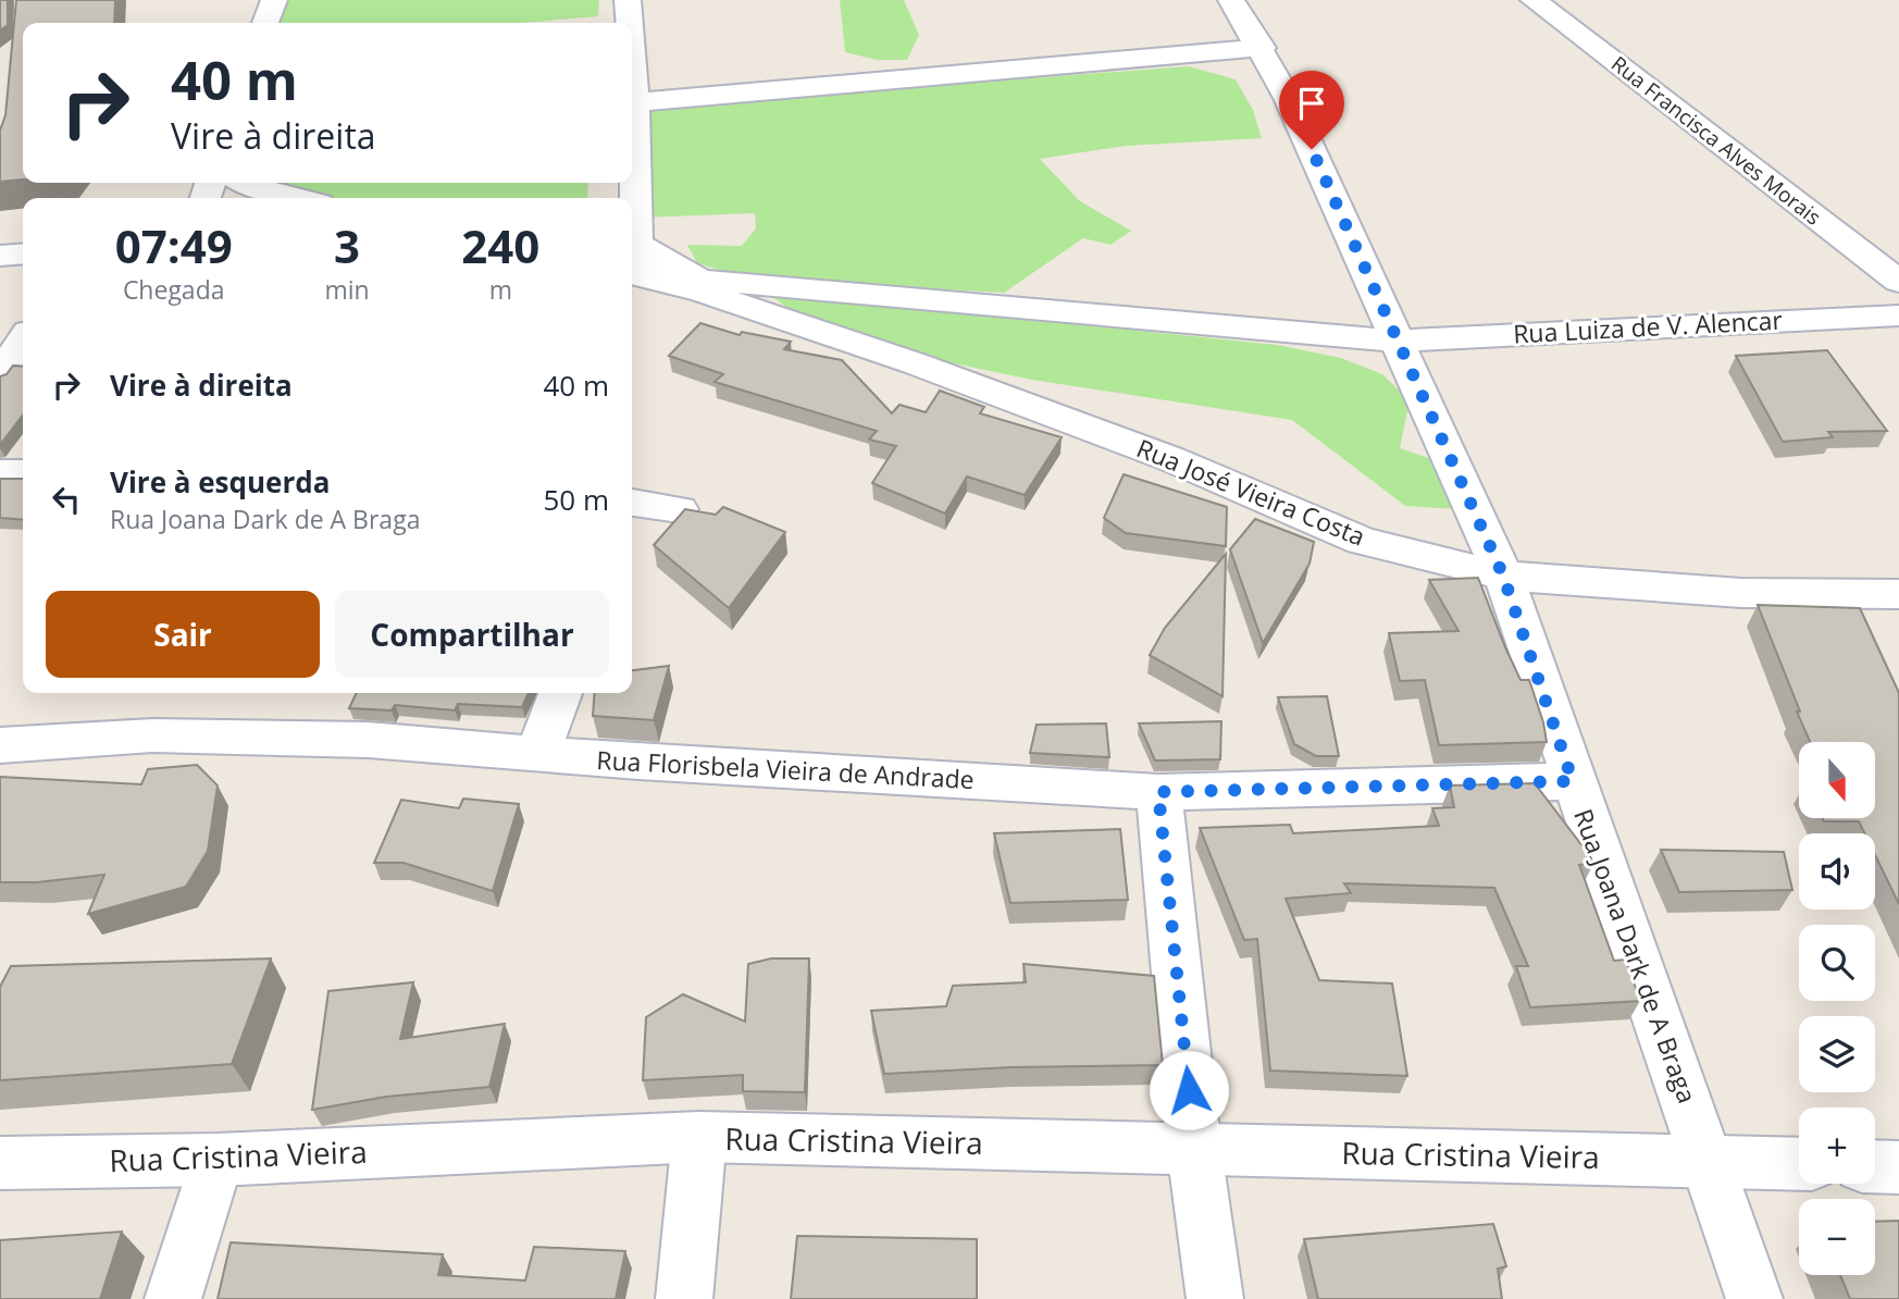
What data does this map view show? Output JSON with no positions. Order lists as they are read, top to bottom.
{
  "streets": {
    "street": [
      "Rua Francisca Alves Morais",
      "Rua Luiza de V. Alencar",
      "Rua José Vieira Costa",
      "Rua Florisbela Vieira de Andrade",
      "Rua Joana Dark de A Braga",
      "Rua Cristina Vieira"
    ]
  },
  "crossings": [
    ["Rua Luiza de V. Alencar", "Rua Joana Dark de A Braga"],
    ["Rua José Vieira Costa", "Rua Joana Dark de A Braga"],
    ["Rua Florisbela Vieira de Andrade", "Rua Joana Dark de A Braga"],
    ["Rua Joana Dark de A Braga", "Rua Cristina Vieira"]
  ],
  "north": "bottom",
  "page": {
    "turn": ["40 m", "Vire à direita"],
    "eta": [
      "07:49",
      "Chegada",
      "3",
      "min",
      "240",
      "m"
    ],
    "list": [
      {
        "name": "Vire à direita",
        "value": "40 m"
      },
      {
        "name": "Vire à esquerda",
        "note": "Rua Joana Dark de A Braga",
        "value": "50 m"
      }
    ],
    "buttons": ["Sair", "Compartilhar"],
    "map_buttons": ["+", "−"]
  }
}
